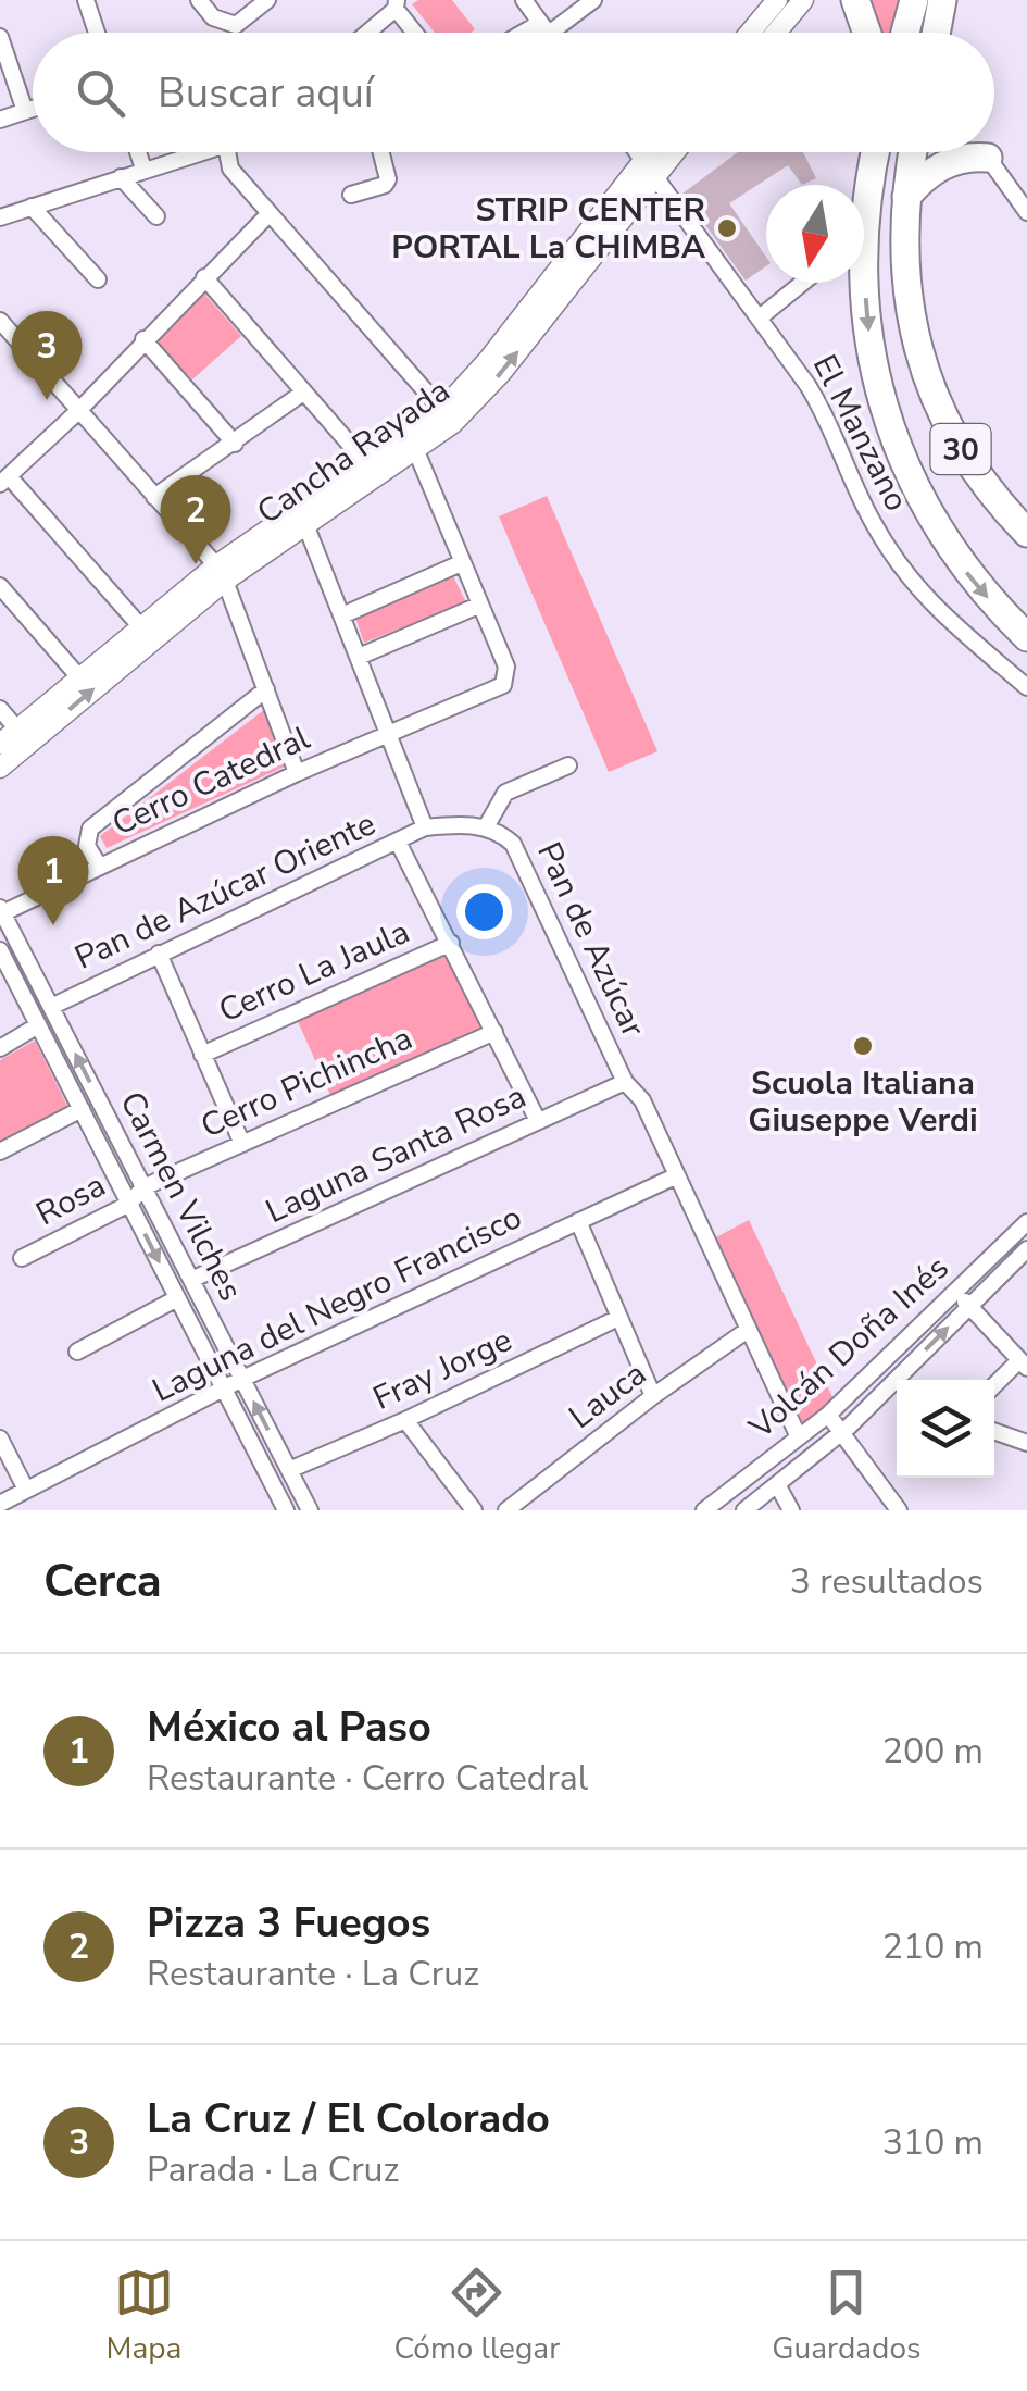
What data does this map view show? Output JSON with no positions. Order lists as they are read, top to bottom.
{
  "streets": {
    "highway": ["30"],
    "street": [
      "El Manzano",
      "Cancha Rayada",
      "Cerro Catedral",
      "Pan de Azúcar Oriente",
      "Pan de Azúcar",
      "Cerro La Jaula",
      "Cerro Pichincha",
      "Laguna Santa Rosa",
      "Carmen Vilches",
      "Rosa",
      "Laguna del Negro Francisco",
      "Volcán Doña Inés",
      "Fray Jorge",
      "Lauca"
    ]
  },
  "crossings": [
    ["El Manzano", "Cancha Rayada"],
    ["Cerro Catedral", "Carmen Vilches"],
    ["Pan de Azúcar Oriente", "Carmen Vilches"],
    ["Pan de Azúcar", "Laguna Santa Rosa"],
    ["Pan de Azúcar", "Laguna del Negro Francisco"],
    ["Pan de Azúcar", "Volcán Doña Inés"],
    ["Pan de Azúcar", "Lauca"],
    ["Cerro Pichincha", "Carmen Vilches"],
    ["Cerro Pichincha", "Rosa"],
    ["Laguna Santa Rosa", "Carmen Vilches"],
    ["Carmen Vilches", "Rosa"],
    ["Carmen Vilches", "Laguna del Negro Francisco"],
    ["Carmen Vilches", "Fray Jorge"]
  ],
  "places": ["STRIP CENTER PORTAL La CHIMBA", "Scuola Italiana Giuseppe Verdi"],
  "north": "bottom",
  "page": {
    "search": "Buscar aquí",
    "pins": ["3", "2", "1"],
    "heading": ["Cerca", "3 resultados"],
    "list": [
      {
        "mark": "1",
        "name": "México al Paso",
        "note": "Restaurante · Cerro Catedral",
        "value": "200 m"
      },
      {
        "mark": "2",
        "name": "Pizza 3 Fuegos",
        "note": "Restaurante · La Cruz",
        "value": "210 m"
      },
      {
        "mark": "3",
        "name": "La Cruz / El Colorado",
        "note": "Parada · La Cruz",
        "value": "310 m"
      }
    ],
    "nav": ["Mapa", "Cómo llegar", "Guardados"]
  }
}
